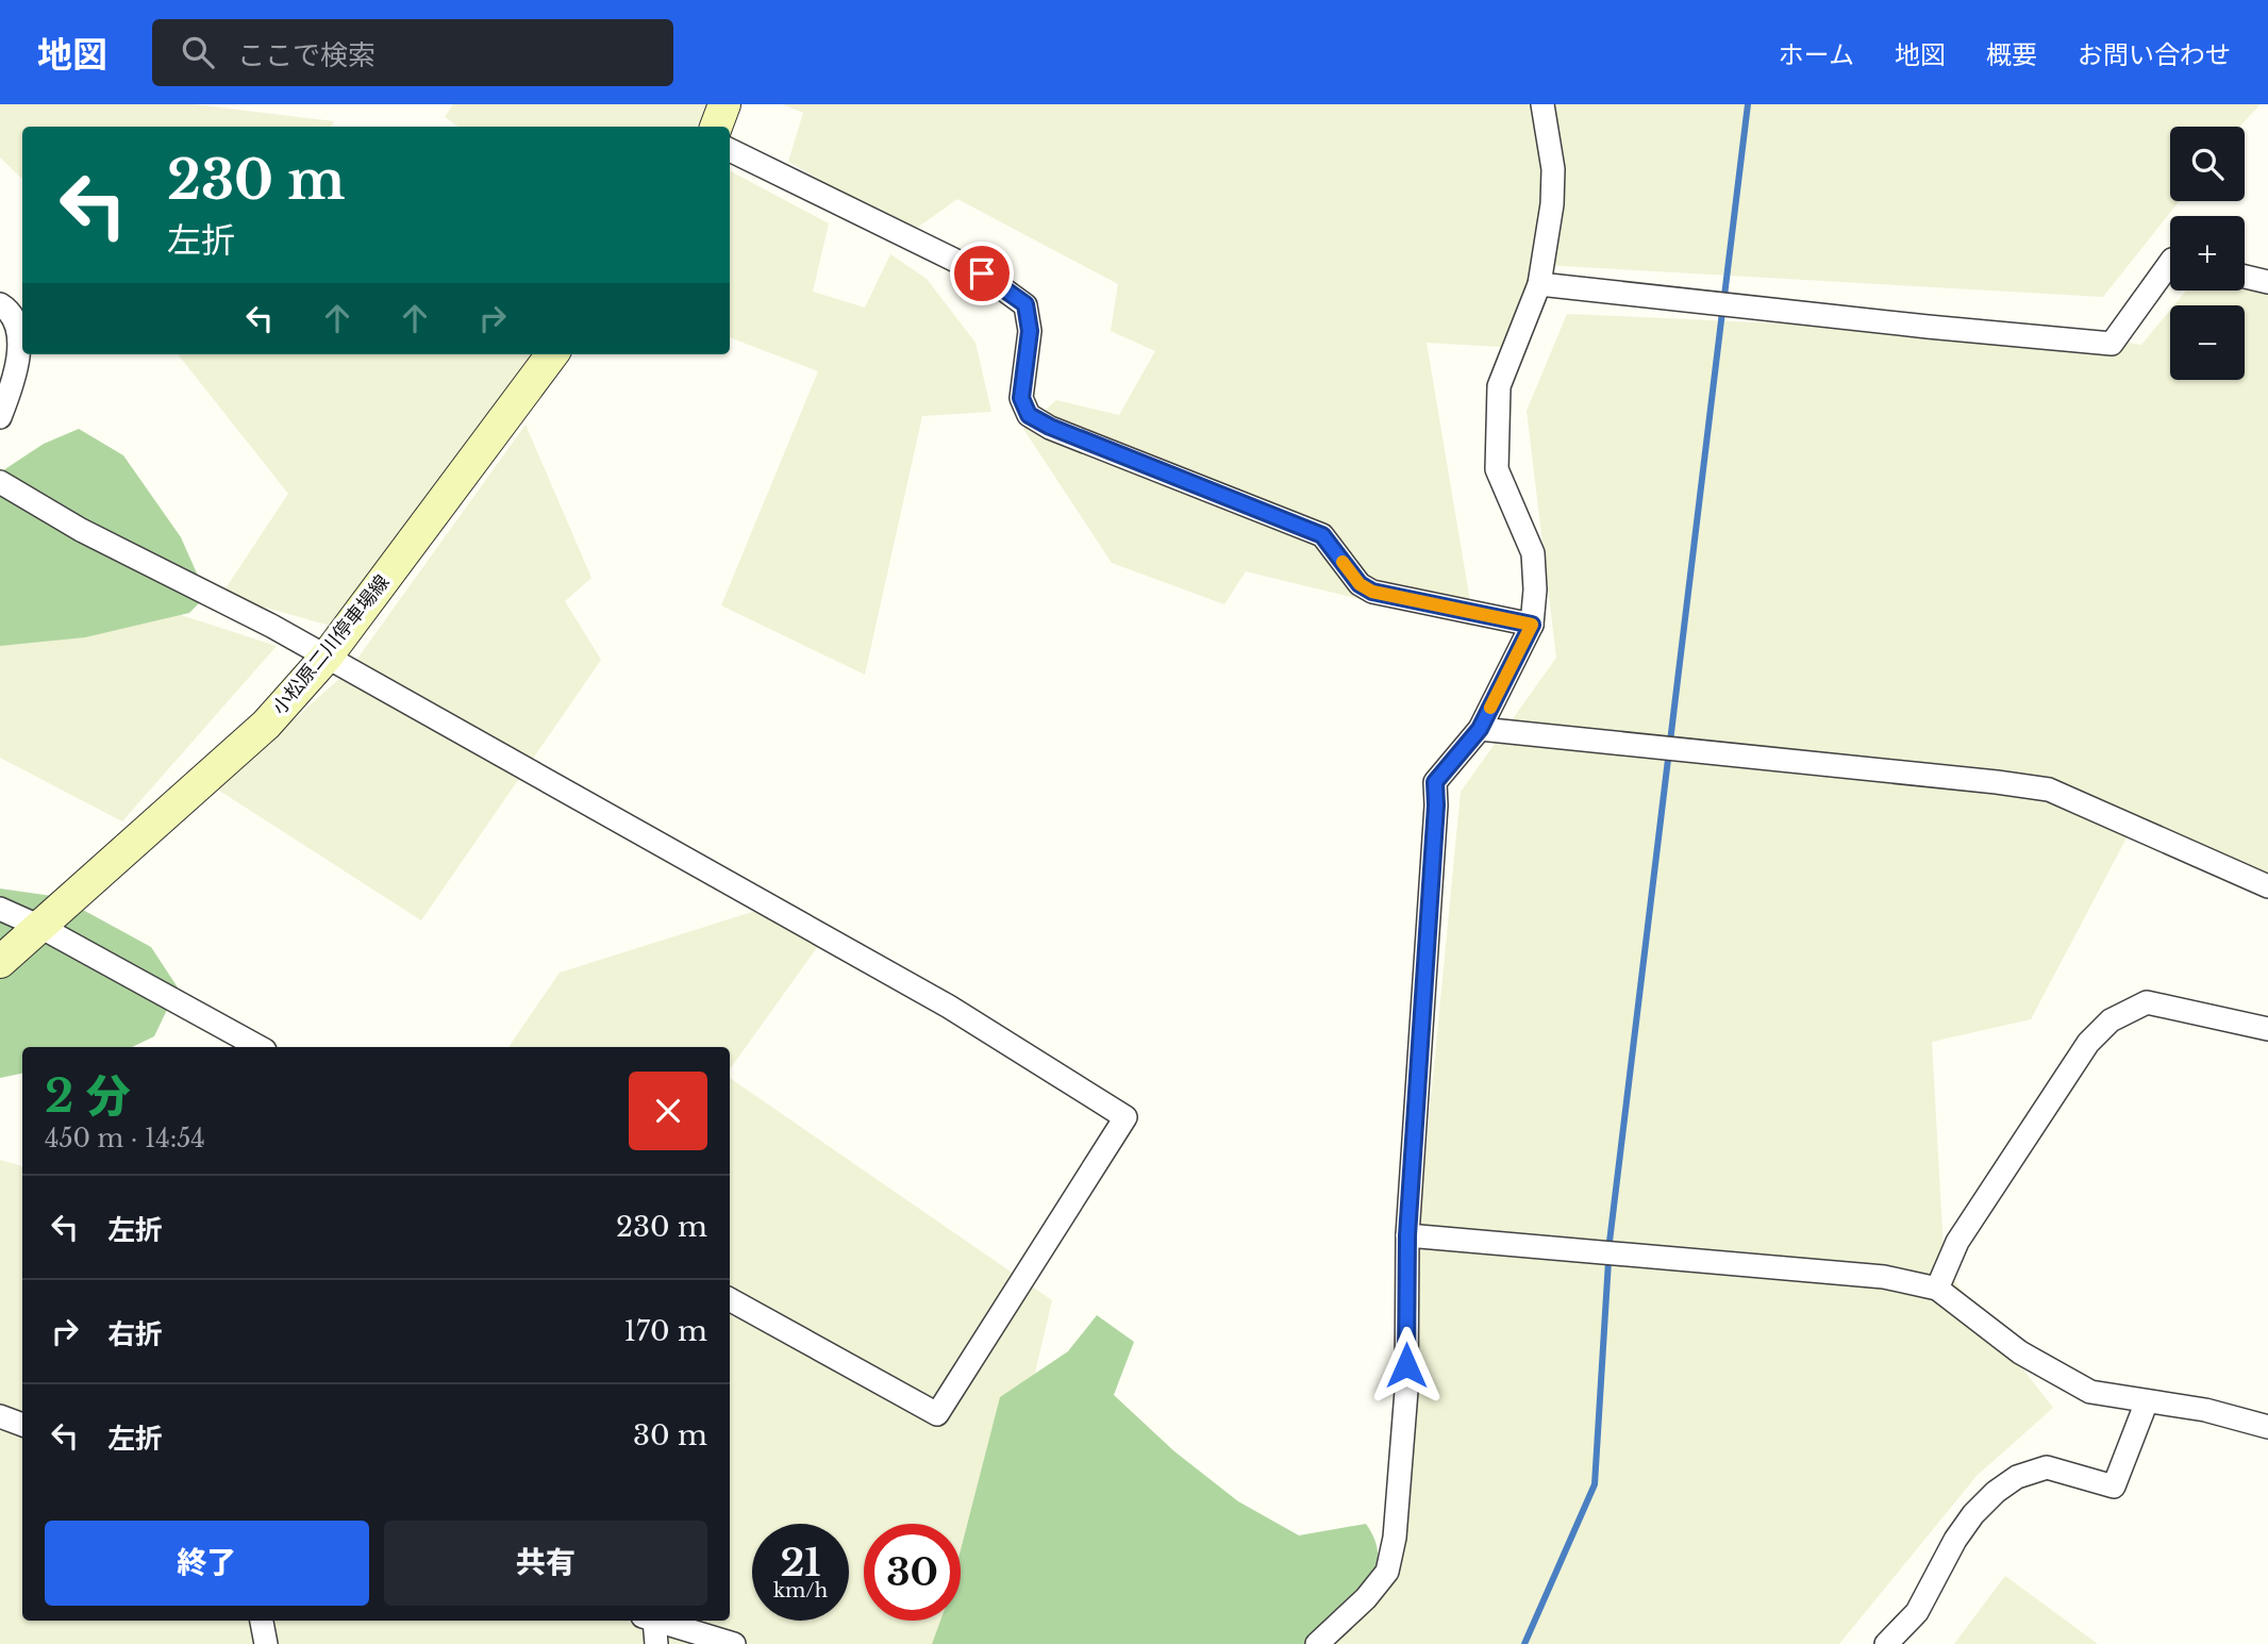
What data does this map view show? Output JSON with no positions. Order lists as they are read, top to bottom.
{
  "streets": {
    "main road": ["小松原二川停車場線"]
  },
  "page": {
    "header": "地図",
    "search": "ここで検索",
    "nav": [
      "ホーム",
      "地図",
      "概要",
      "お問い合わせ"
    ],
    "map_buttons": ["+", "−"],
    "turn": ["230 m", "左折"],
    "heading": ["2 分", "450 m · 14:54"],
    "list": [
      {
        "name": "左折",
        "value": "230 m"
      },
      {
        "name": "右折",
        "value": "170 m"
      },
      {
        "name": "左折",
        "value": "30 m"
      }
    ],
    "buttons": ["終了", "共有"],
    "speed": "21 km/h",
    "limit": "30"
  }
}
